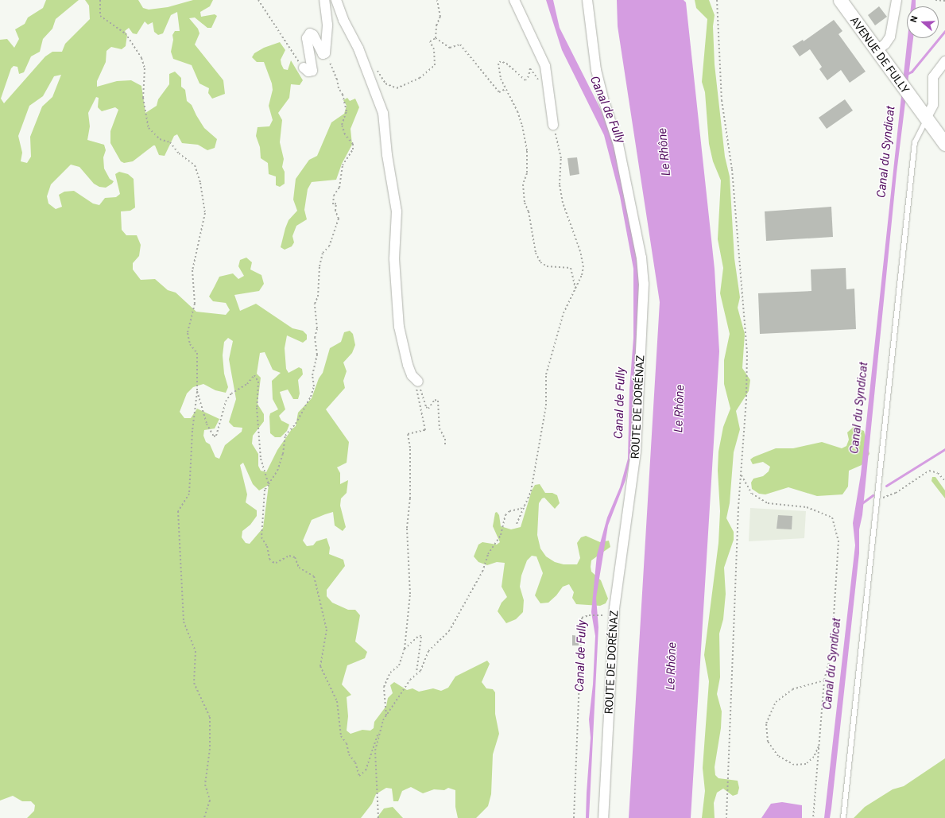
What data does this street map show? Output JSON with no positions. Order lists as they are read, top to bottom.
{
  "streets": {
    "main road": ["AVENUE DE FULLY"],
    "street": ["ROUTE DE DORÉNAZ"]
  },
  "water": ["Canal de Fully", "Le Rhône", "Canal du Syndicat"],
  "north": "left"
}
